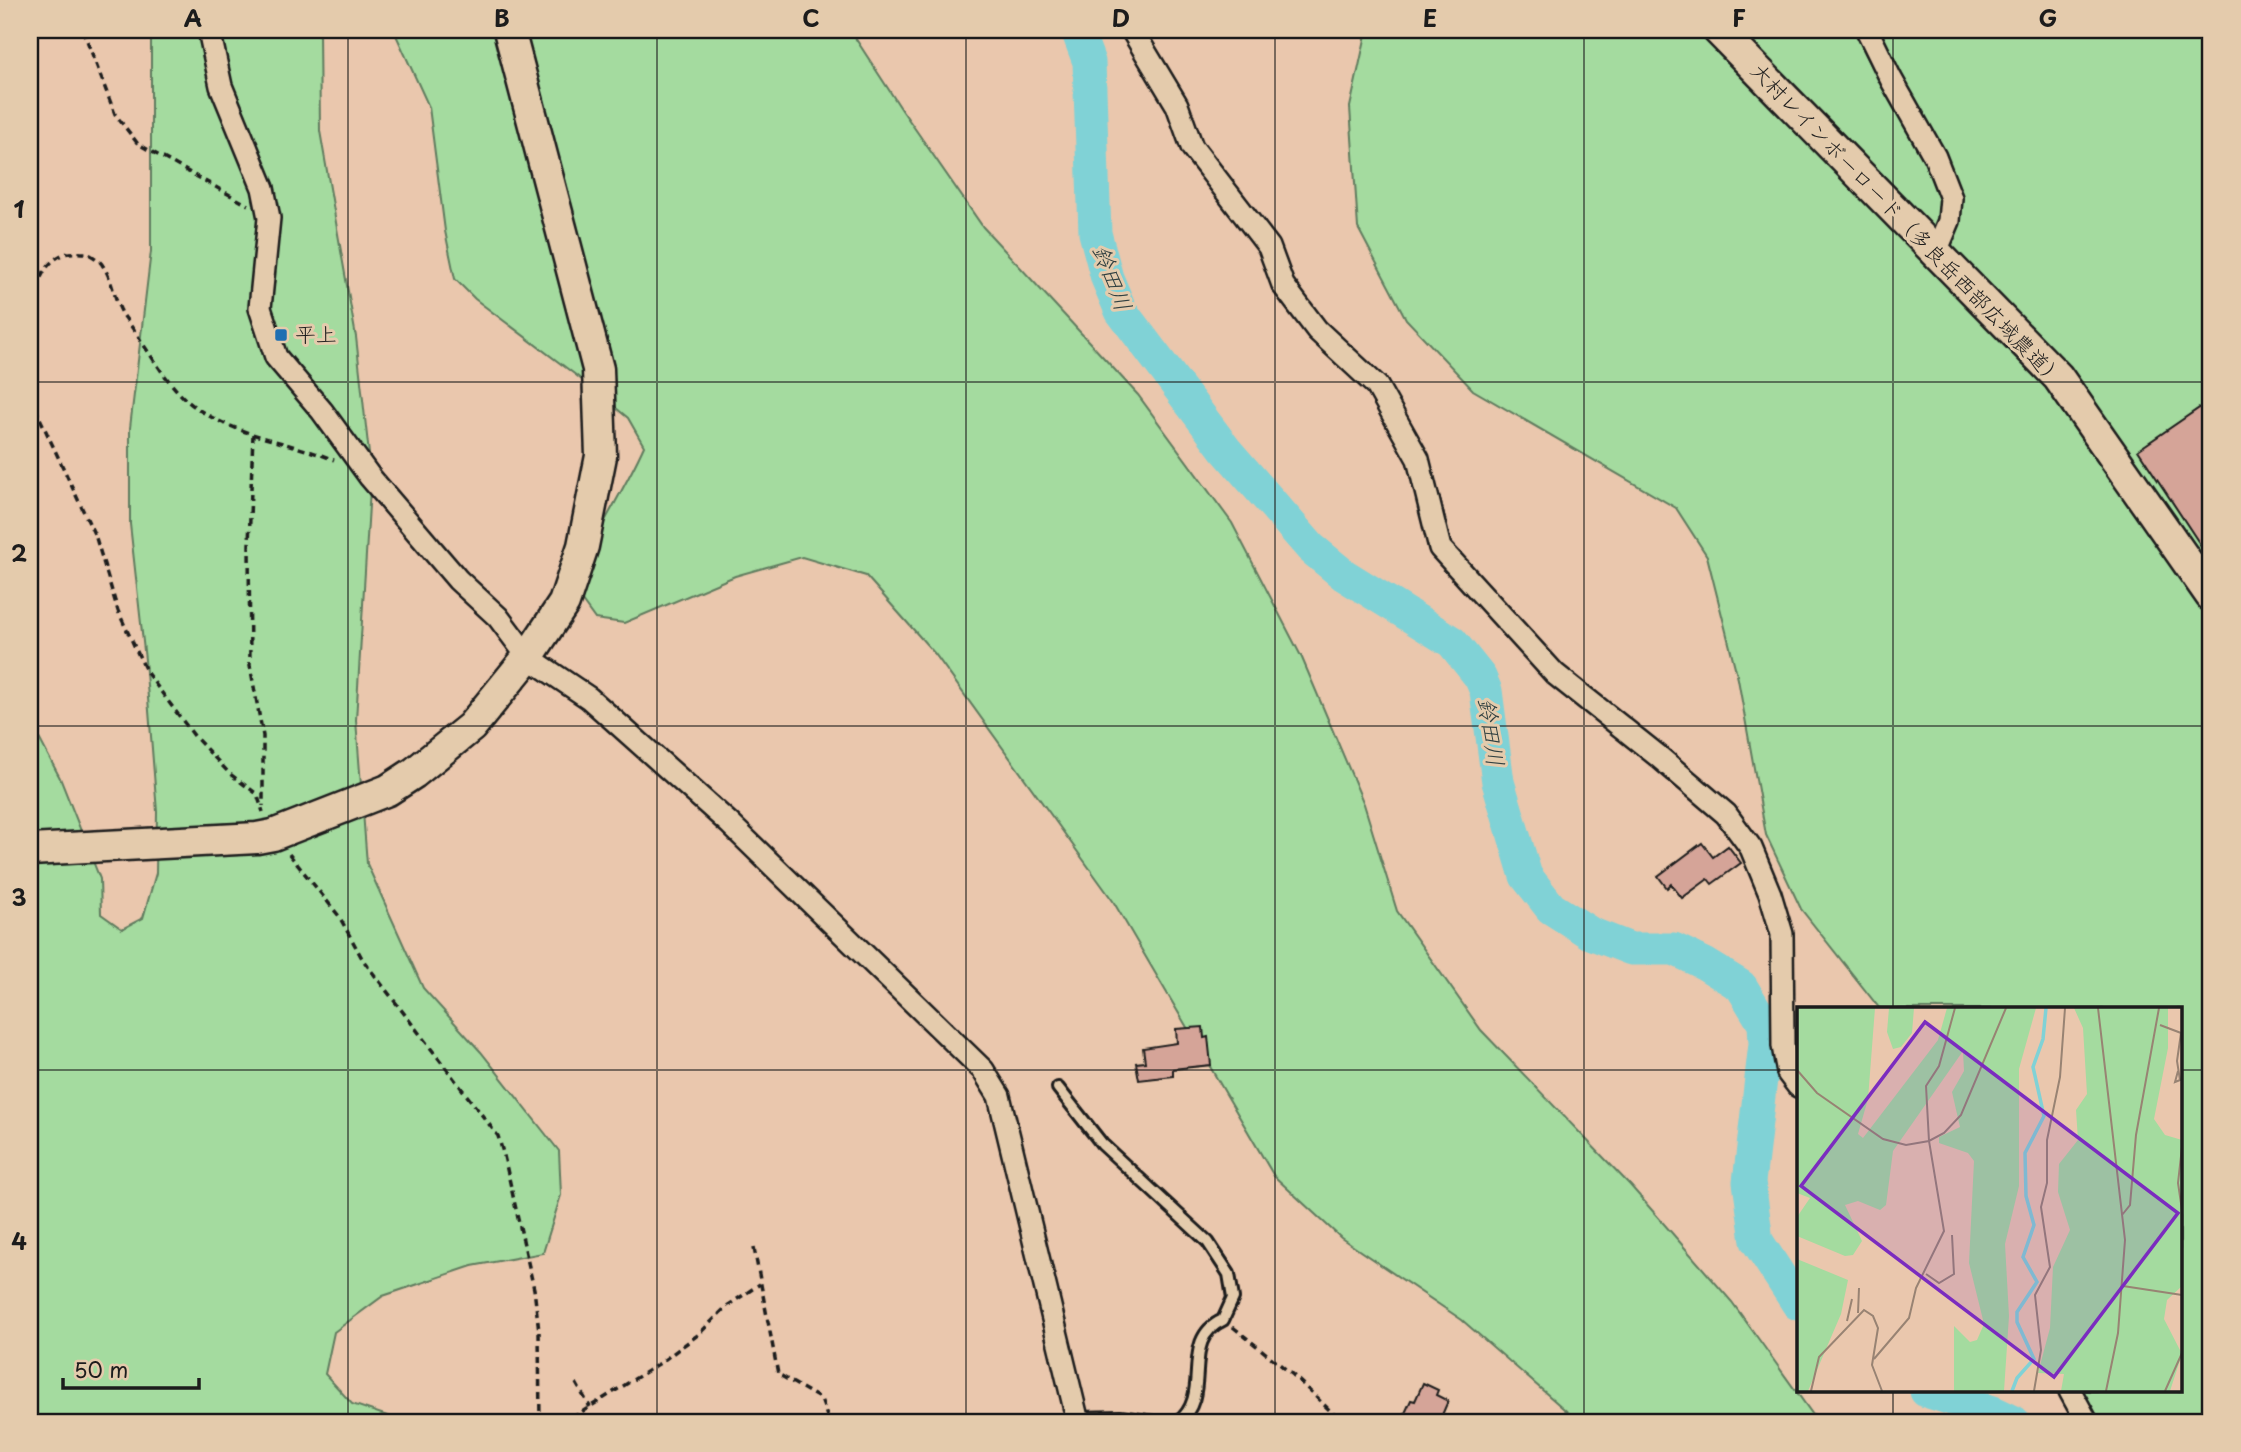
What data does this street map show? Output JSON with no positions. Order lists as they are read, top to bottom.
{
  "streets": {
    "street": ["大村レインボーロード（多良岳西部広域農道）"]
  },
  "water": ["鈴田川"],
  "places": {
    "transit": ["平上"]
  },
  "scale_bar": "50 m",
  "grid": {
    "columns": [
      "A",
      "B",
      "C",
      "D",
      "E",
      "F",
      "G"
    ],
    "rows": [
      "1",
      "2",
      "3",
      "4"
    ]
  }
}
